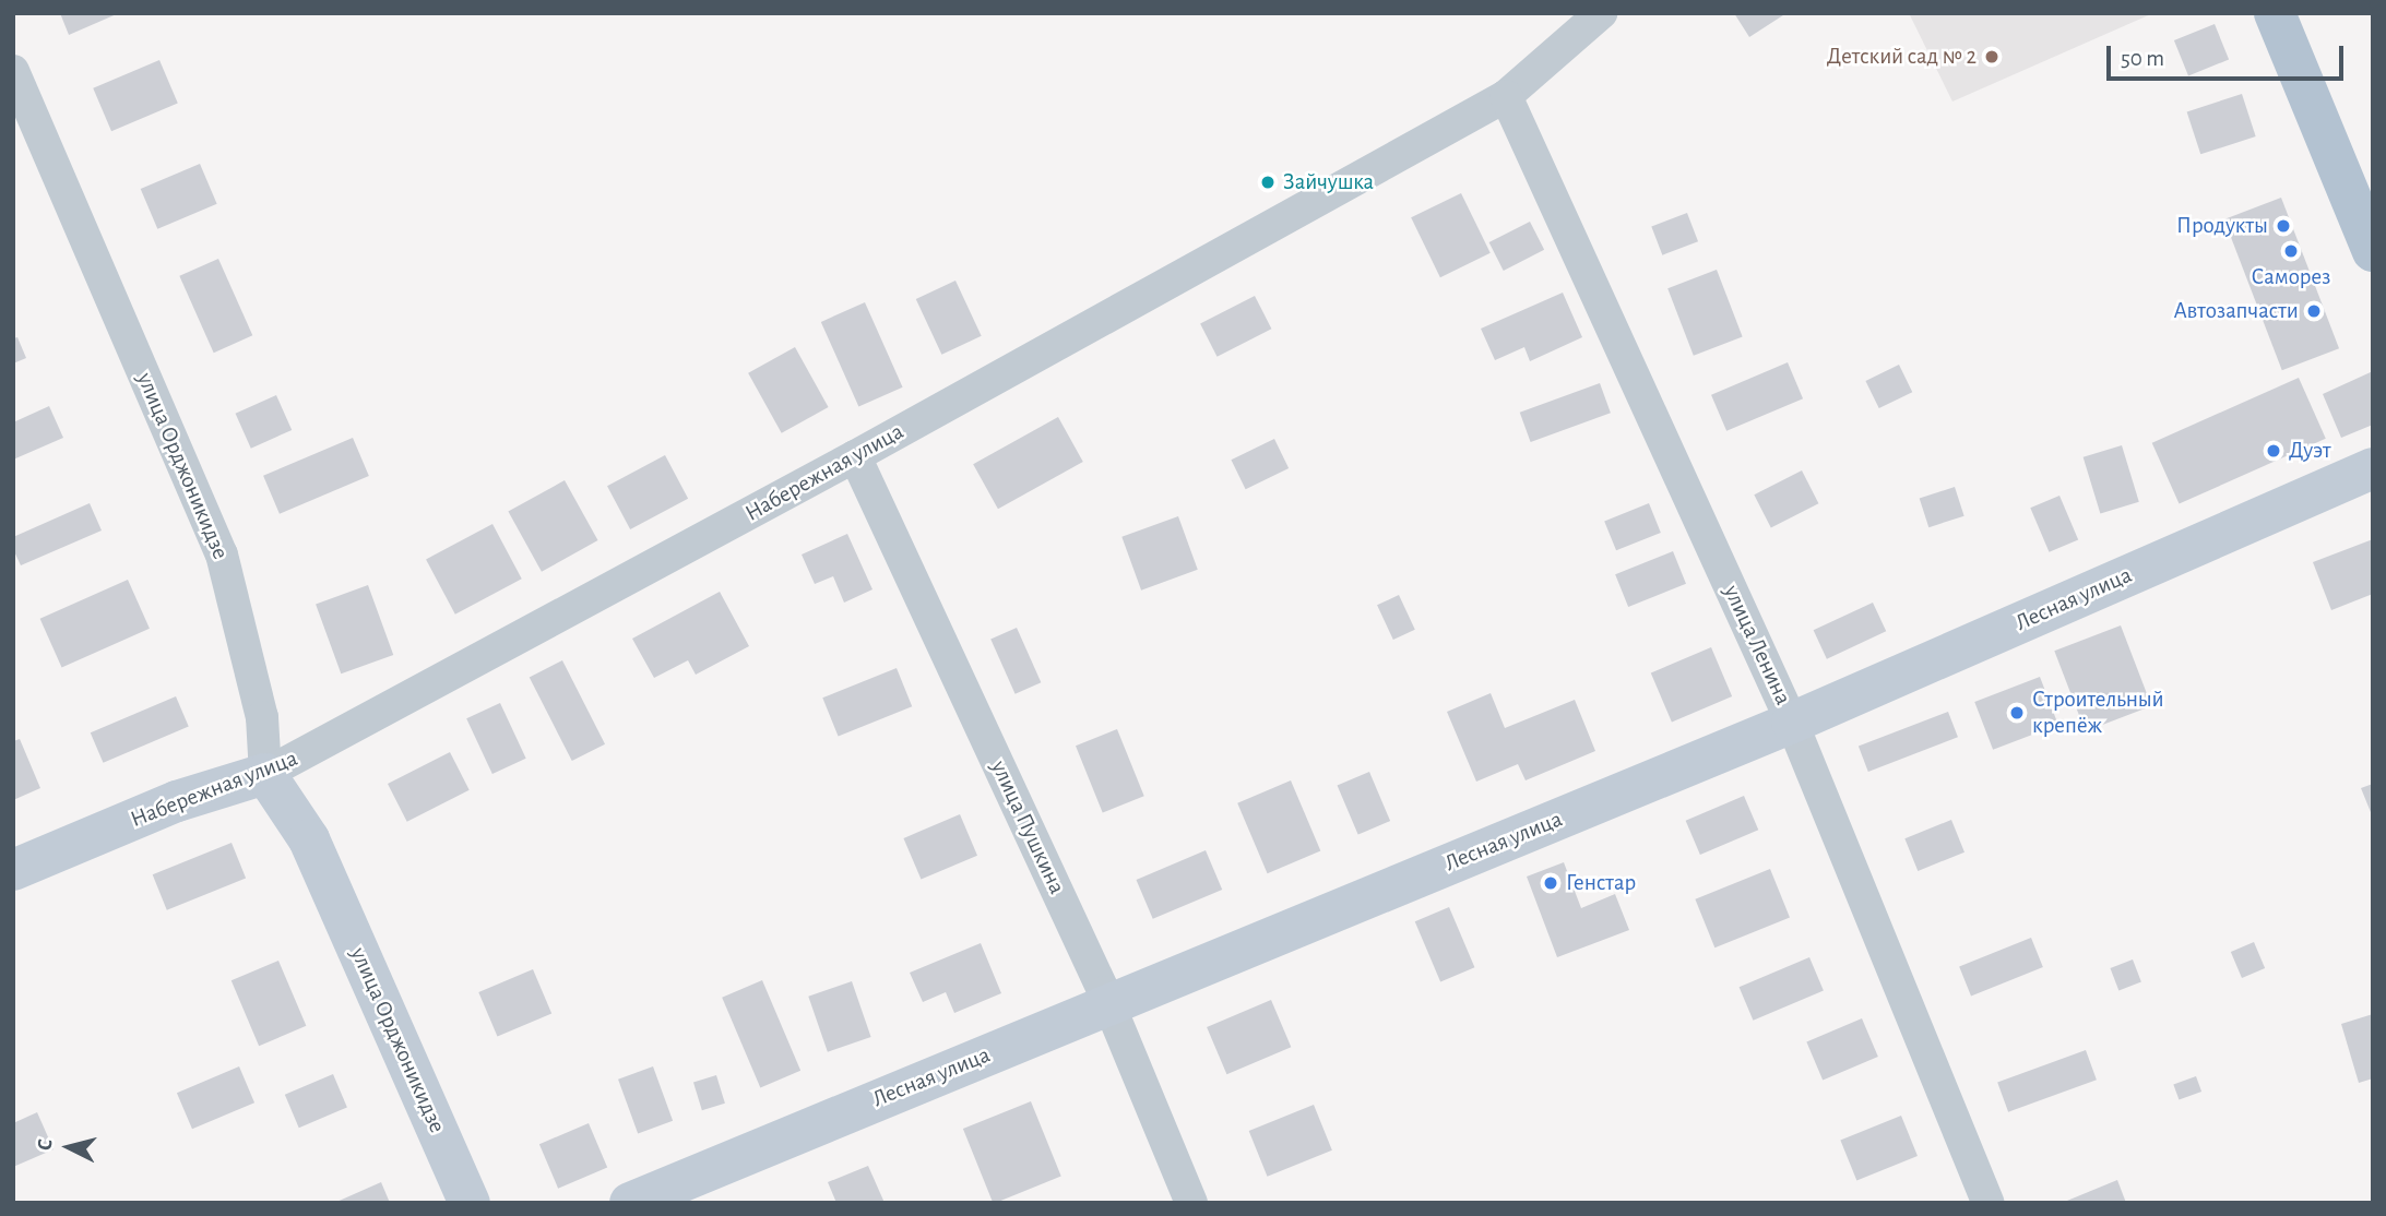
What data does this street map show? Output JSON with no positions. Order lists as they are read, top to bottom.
{
  "streets": {
    "main road": ["улица Орджоникидзе", "Набережная улица", "Лесная улица"],
    "street": ["улица Ленина", "улица Пушкина"]
  },
  "crossings": [
    ["улица Орджоникидзе", "Набережная улица"],
    ["Набережная улица", "улица Ленина"],
    ["Набережная улица", "улица Пушкина"],
    ["Лесная улица", "улица Ленина"],
    ["Лесная улица", "улица Пушкина"]
  ],
  "places": [
    "Детский сад № 2",
    "Зайчушка",
    "Продукты",
    "Саморез",
    "Автозапчасти",
    "Дуэт",
    "Строительный крепёж",
    "Генстар"
  ],
  "scale_bar": "50 m",
  "north": "left"
}
